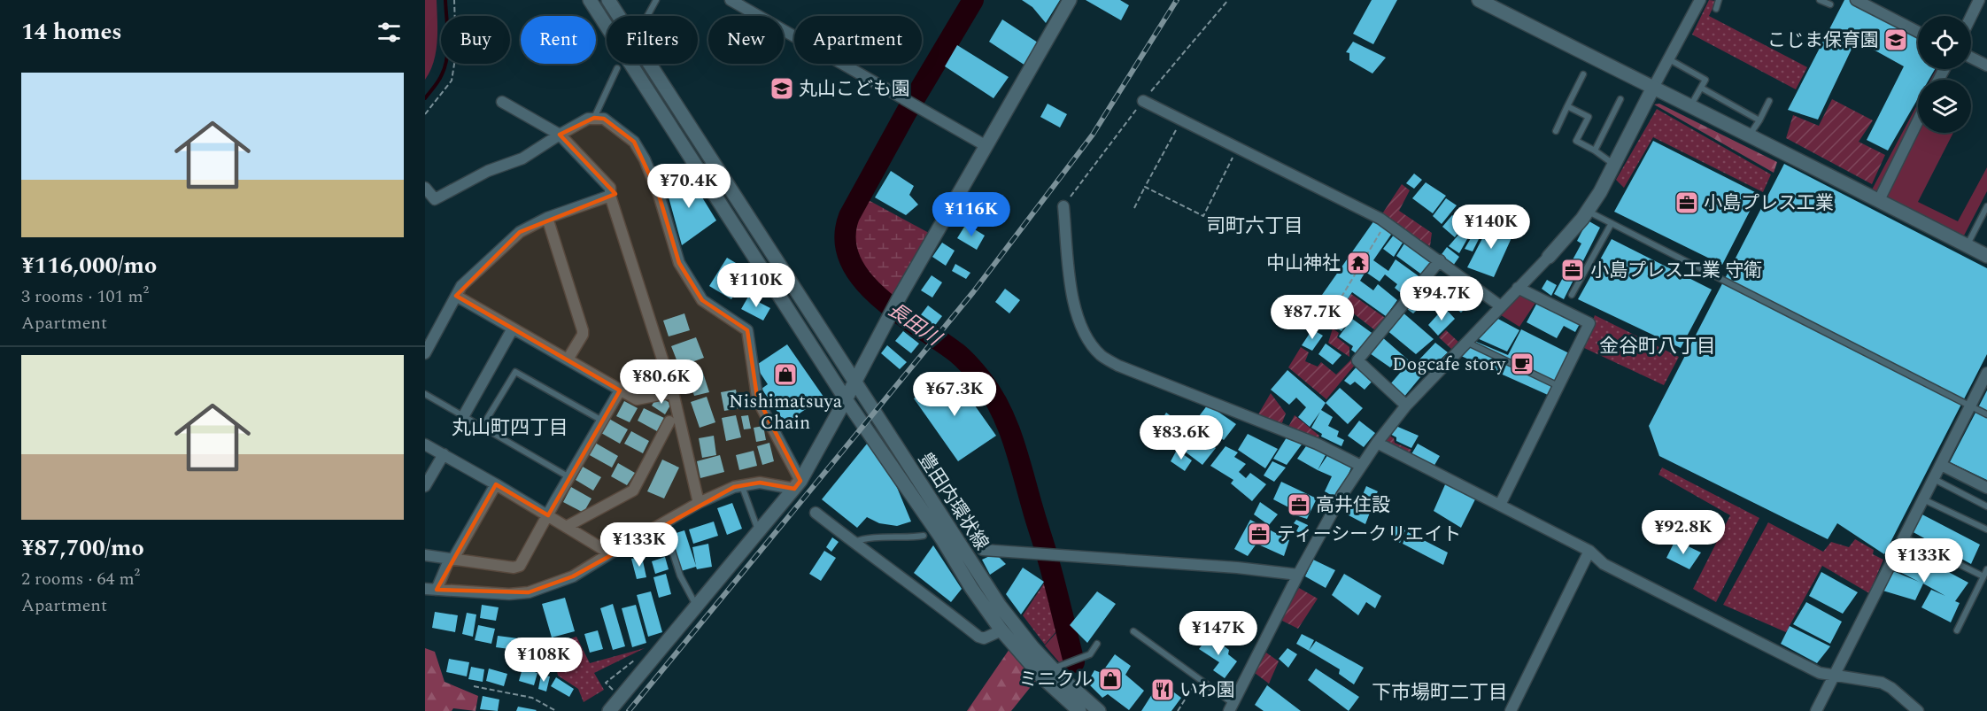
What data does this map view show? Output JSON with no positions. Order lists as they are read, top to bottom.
{
  "streets": {
    "street": ["豊田内環状線"]
  },
  "districts": [
    "司町六丁目",
    "金谷町八丁目",
    "丸山町四丁目",
    "下市場町二丁目"
  ],
  "water": ["長田川"],
  "places": {
    "school or university": ["こじま保育園", "丸山こども園"],
    "office": [
      "小島プレス工業",
      "小島プレス工業 守衛",
      "高井住設",
      "ティーシークリエイト"
    ],
    "temple": ["中山神社"],
    "cafe": ["Dogcafe story"],
    "shop": ["Nishimatsuya Chain", "ミニクル"],
    "restaurant": ["いわ園"]
  },
  "page": {
    "heading": "14 homes",
    "chip": [
      "Buy",
      "Rent",
      "Filters",
      "New",
      "Apartment"
    ],
    "list": [
      {
        "name": "¥116,000/mo",
        "note": "3 rooms · 101 m² · Apartment"
      },
      {
        "name": "¥87,700/mo",
        "note": "2 rooms · 64 m² · Apartment"
      }
    ],
    "price": [
      "¥70.4K",
      "¥116K",
      "¥140K",
      "¥110K",
      "¥94.7K",
      "¥87.7K",
      "¥80.6K",
      "¥67.3K",
      "¥83.6K",
      "¥92.8K",
      "¥133K",
      "¥133K",
      "¥147K",
      "¥108K"
    ]
  }
}
